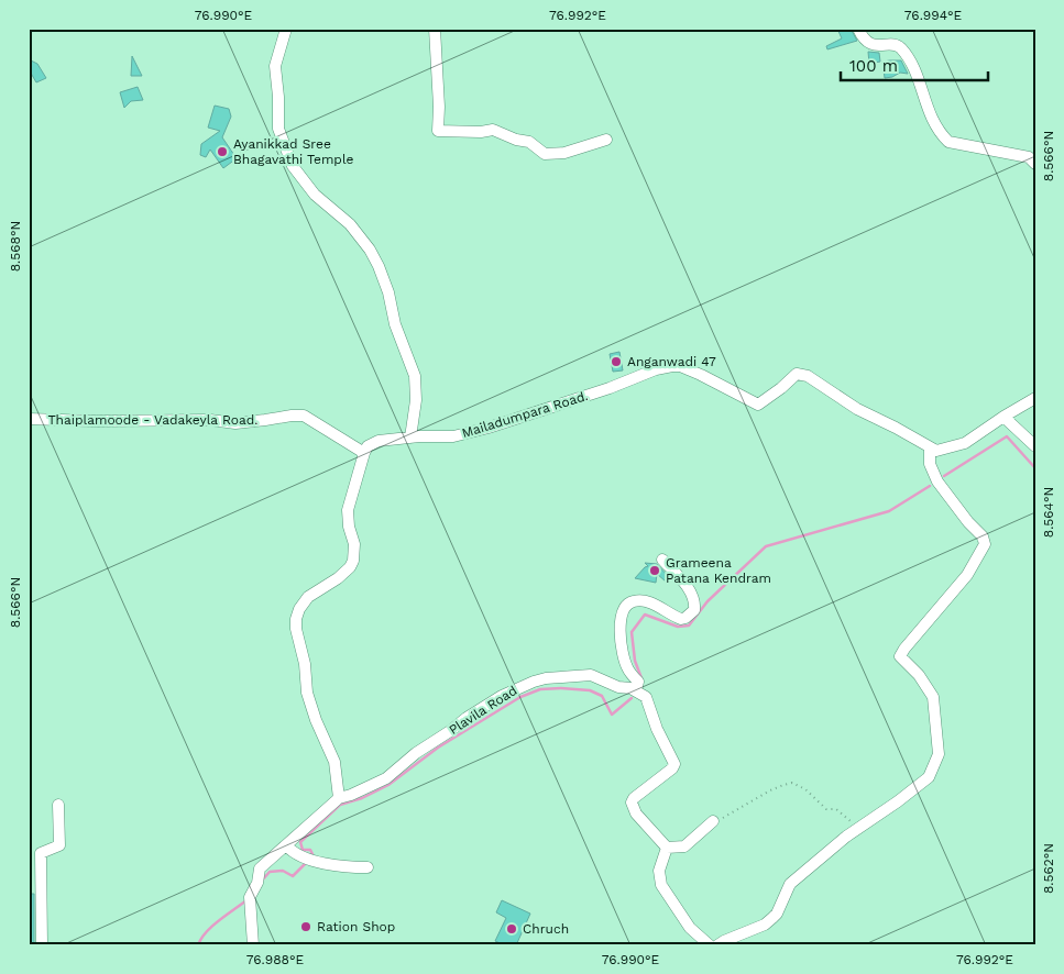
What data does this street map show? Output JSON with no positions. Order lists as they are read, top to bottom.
{
  "streets": {
    "street": ["Mailadumpara Road.", "Thaiplamoode - Vadakeyla Road.", "Plavila Road"]
  },
  "crossings": [
    ["Mailadumpara Road.", "Thaiplamoode - Vadakeyla Road."]
  ],
  "places": [
    "Ayanikkad Sree Bhagavathi Temple",
    "Anganwadi 47",
    "Grameena Patana Kendram",
    "Ration Shop",
    "Chruch"
  ],
  "scale_bar": "100 m",
  "coordinates": [
    "76.990°E",
    "76.992°E",
    "76.994°E",
    "8.566°N",
    "8.568°N",
    "8.564°N",
    "8.562°N",
    "76.988°E"
  ]
}
